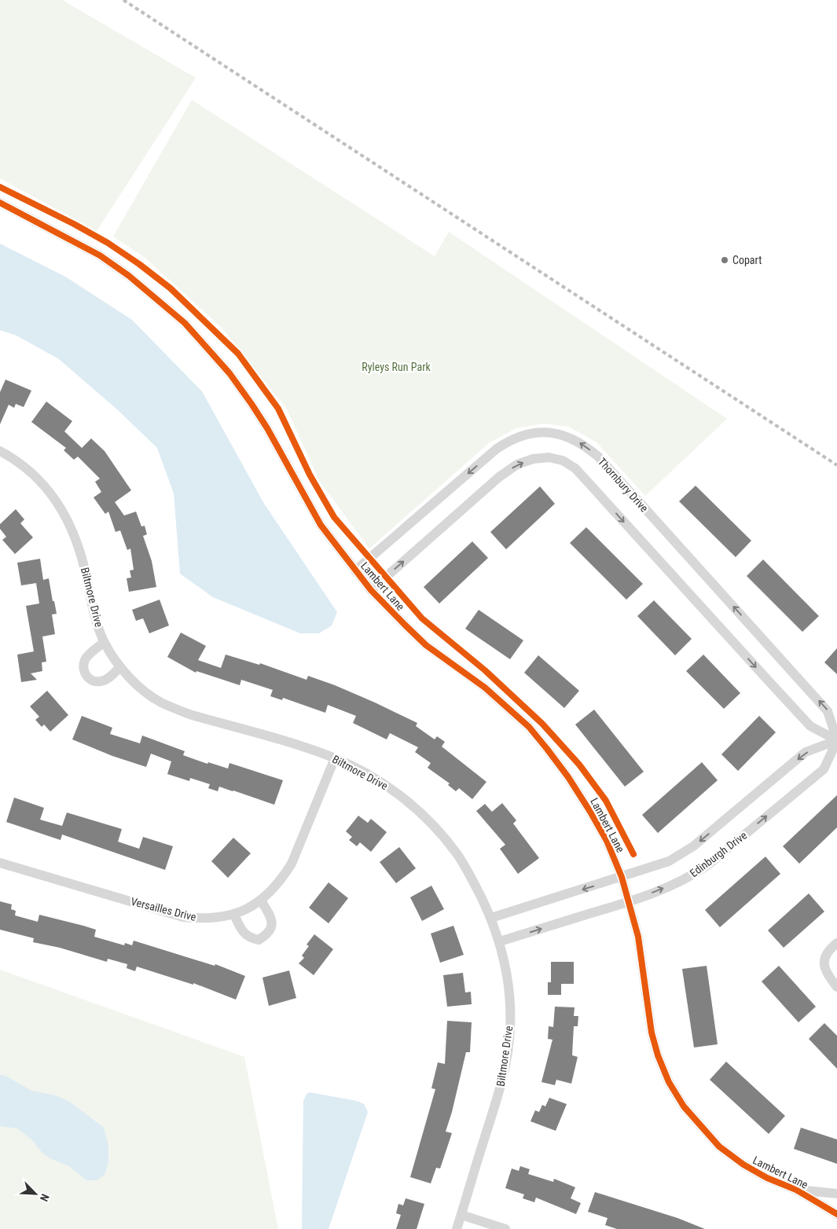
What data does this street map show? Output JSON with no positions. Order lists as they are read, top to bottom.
{
  "streets": {
    "street": [
      "Thornbury Drive",
      "Lambert Lane",
      "Biltmore Drive",
      "Edinburgh Drive",
      "Versailles Drive"
    ]
  },
  "crossings": [
    ["Thornbury Drive", "Lambert Lane"],
    ["Thornbury Drive", "Edinburgh Drive"],
    ["Lambert Lane", "Edinburgh Drive"],
    ["Biltmore Drive", "Edinburgh Drive"],
    ["Biltmore Drive", "Versailles Drive"]
  ],
  "parks": ["Ryleys Run Park"],
  "places": ["Copart"],
  "north": "bottom right"
}
